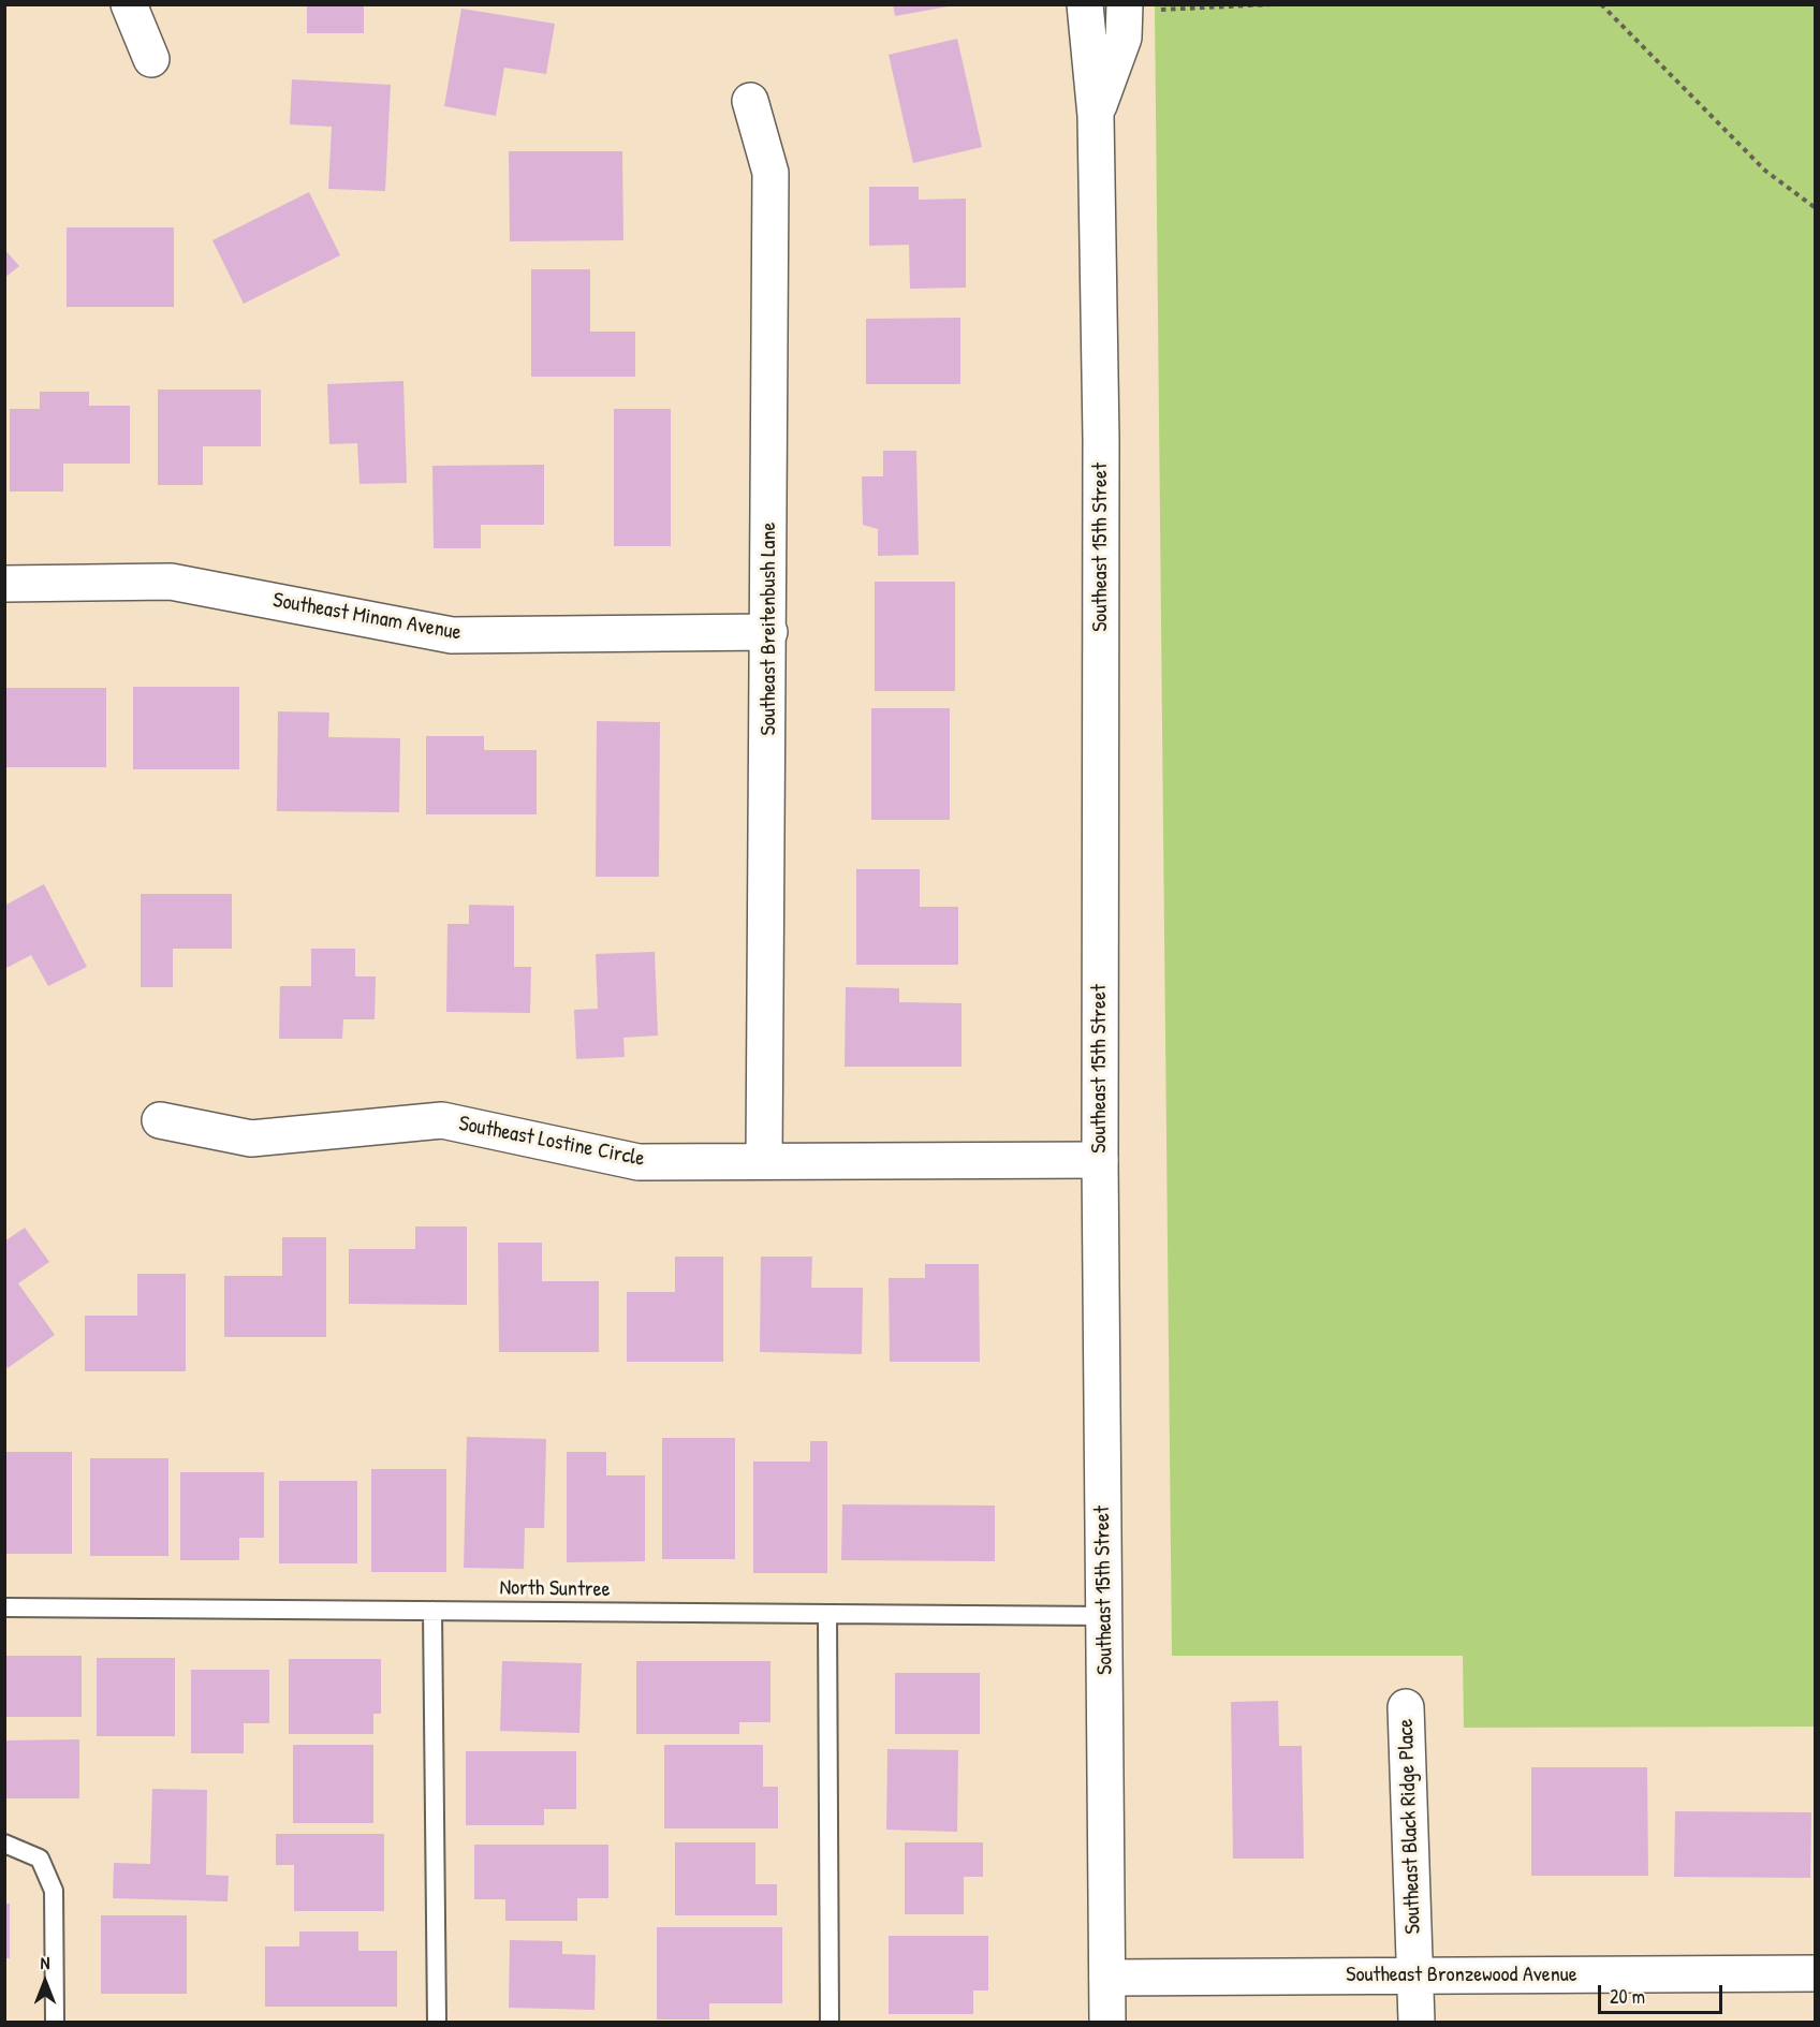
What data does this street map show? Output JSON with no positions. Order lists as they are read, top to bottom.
{
  "streets": {
    "street": [
      "Southeast 15th Street",
      "Southeast Minam Avenue",
      "Southeast Breitenbush Lane",
      "Southeast Lostine Circle",
      "Southeast Black Ridge Place",
      "Southeast Bronzewood Avenue"
    ],
    "lane": ["North Suntree"]
  },
  "crossings": [
    ["Southeast 15th Street", "Southeast Lostine Circle"],
    ["Southeast 15th Street", "North Suntree"],
    ["Southeast 15th Street", "Southeast Bronzewood Avenue"],
    ["Southeast Minam Avenue", "Southeast Breitenbush Lane"],
    ["Southeast Breitenbush Lane", "Southeast Lostine Circle"],
    ["Southeast Black Ridge Place", "Southeast Bronzewood Avenue"]
  ],
  "scale_bar": "20 m",
  "north": "top"
}
